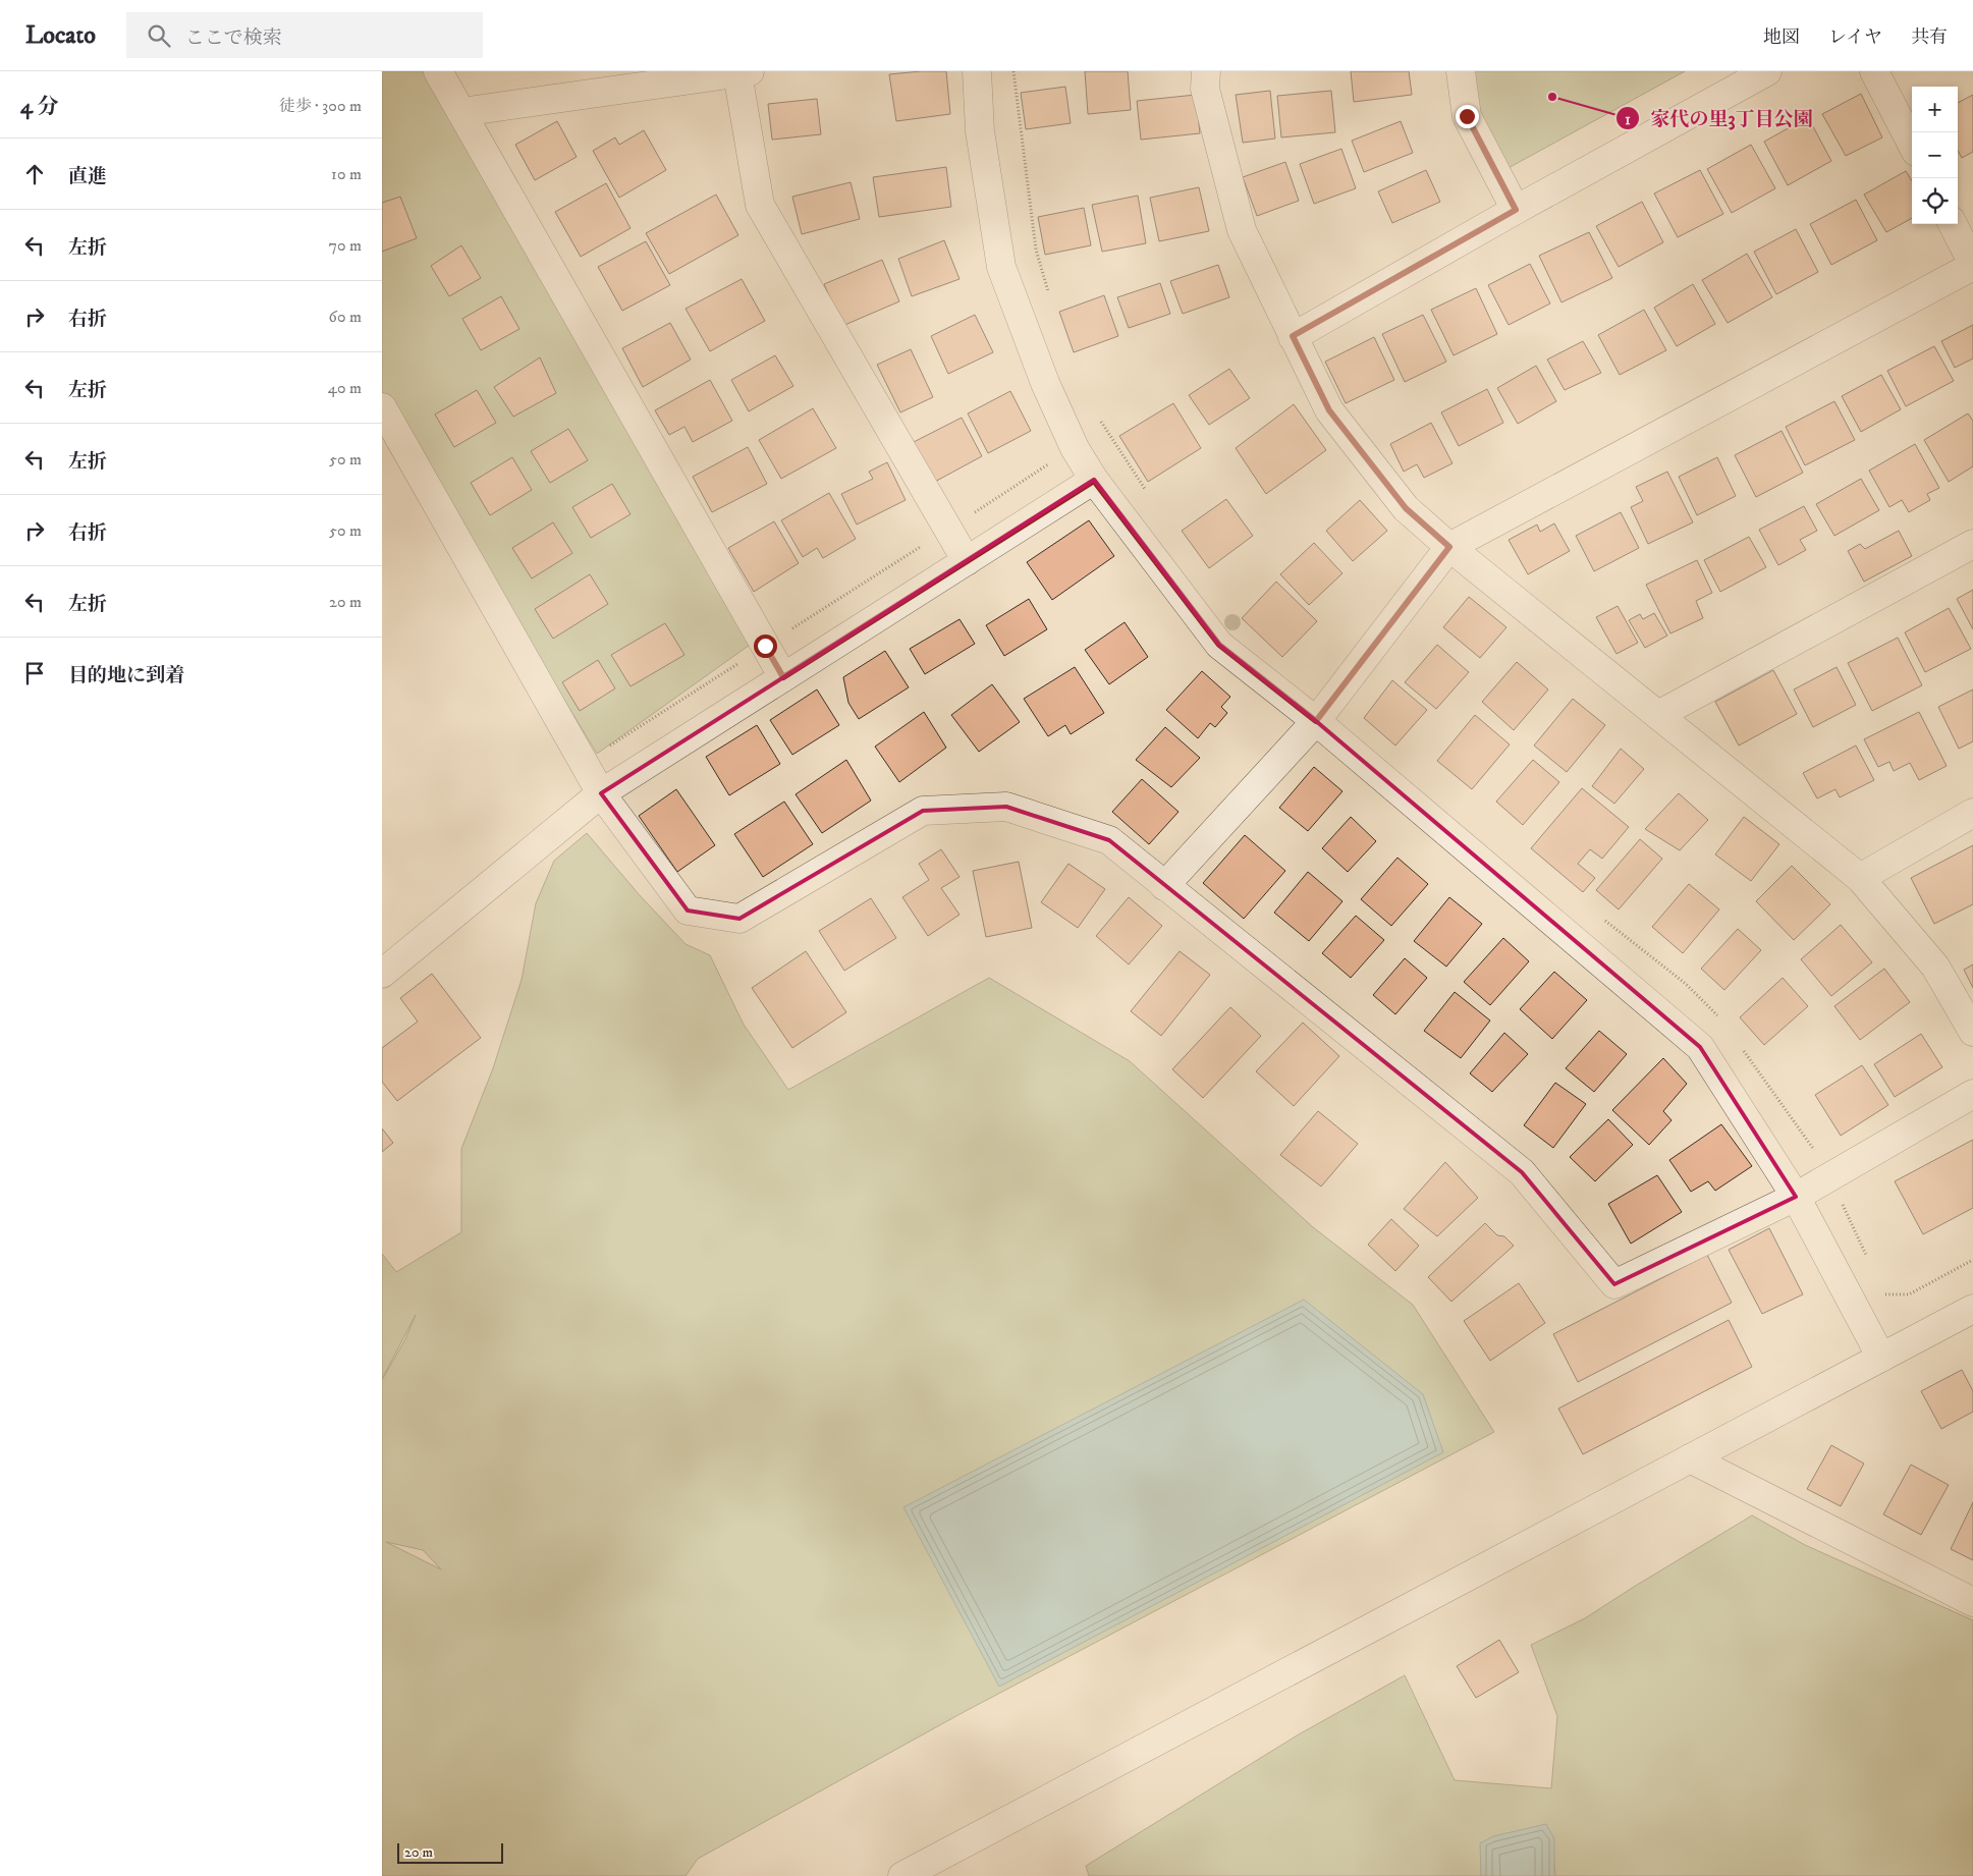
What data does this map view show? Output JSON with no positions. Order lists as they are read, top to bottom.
{
  "places": ["家代の里3丁目公園"],
  "scale_bar": "20 m",
  "page": {
    "header": "Locato",
    "search": "ここで検索",
    "nav": ["地図", "レイヤ", "共有"],
    "heading": ["4 分", "徒歩 · 300 m"],
    "map_buttons": ["+", "−"],
    "list": [
      ["直進", "10 m"],
      ["左折", "70 m"],
      ["右折", "60 m"],
      ["左折", "40 m"],
      ["左折", "50 m"],
      ["右折", "50 m"],
      ["左折", "20 m"],
      "目的地に到着"
    ],
    "scale": "20 m"
  }
}
